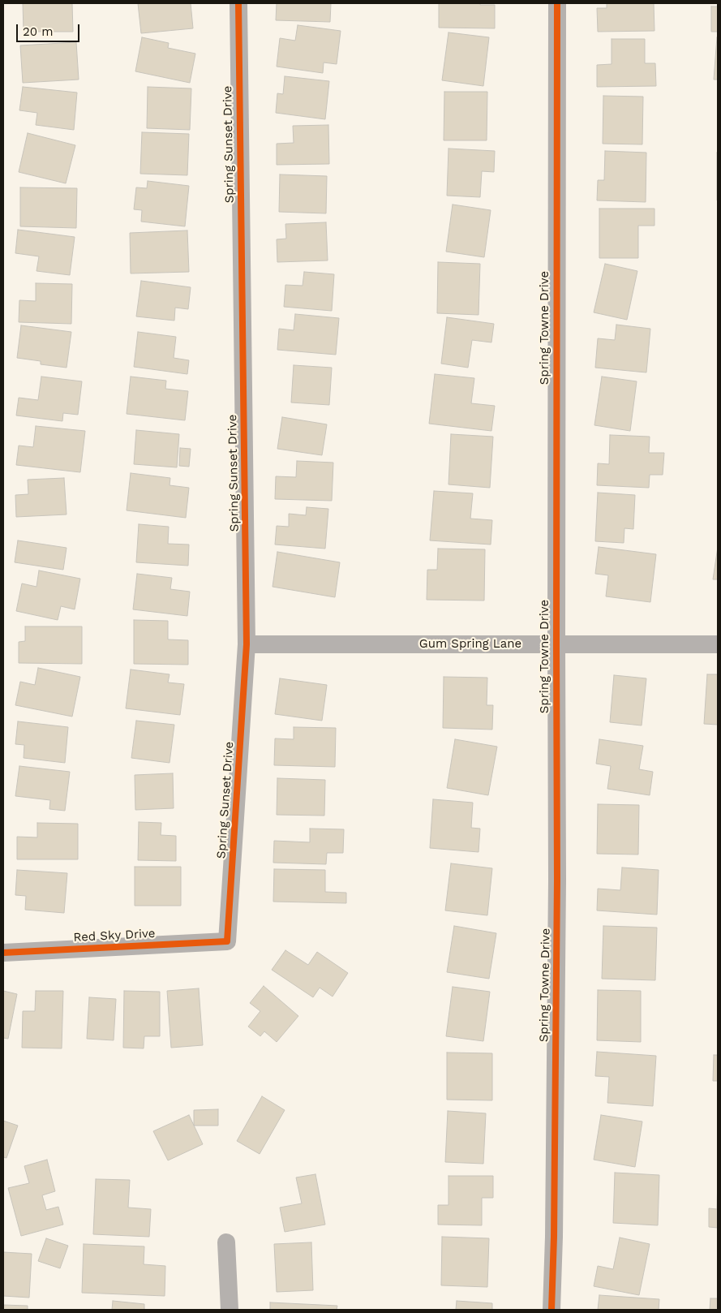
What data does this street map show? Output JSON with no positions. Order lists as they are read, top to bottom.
{
  "streets": {
    "street": [
      "Spring Sunset Drive",
      "Spring Towne Drive",
      "Gum Spring Lane",
      "Red Sky Drive"
    ]
  },
  "crossings": [
    ["Spring Sunset Drive", "Gum Spring Lane"],
    ["Spring Sunset Drive", "Red Sky Drive"],
    ["Spring Towne Drive", "Gum Spring Lane"]
  ],
  "scale_bar": "20 m"
}
